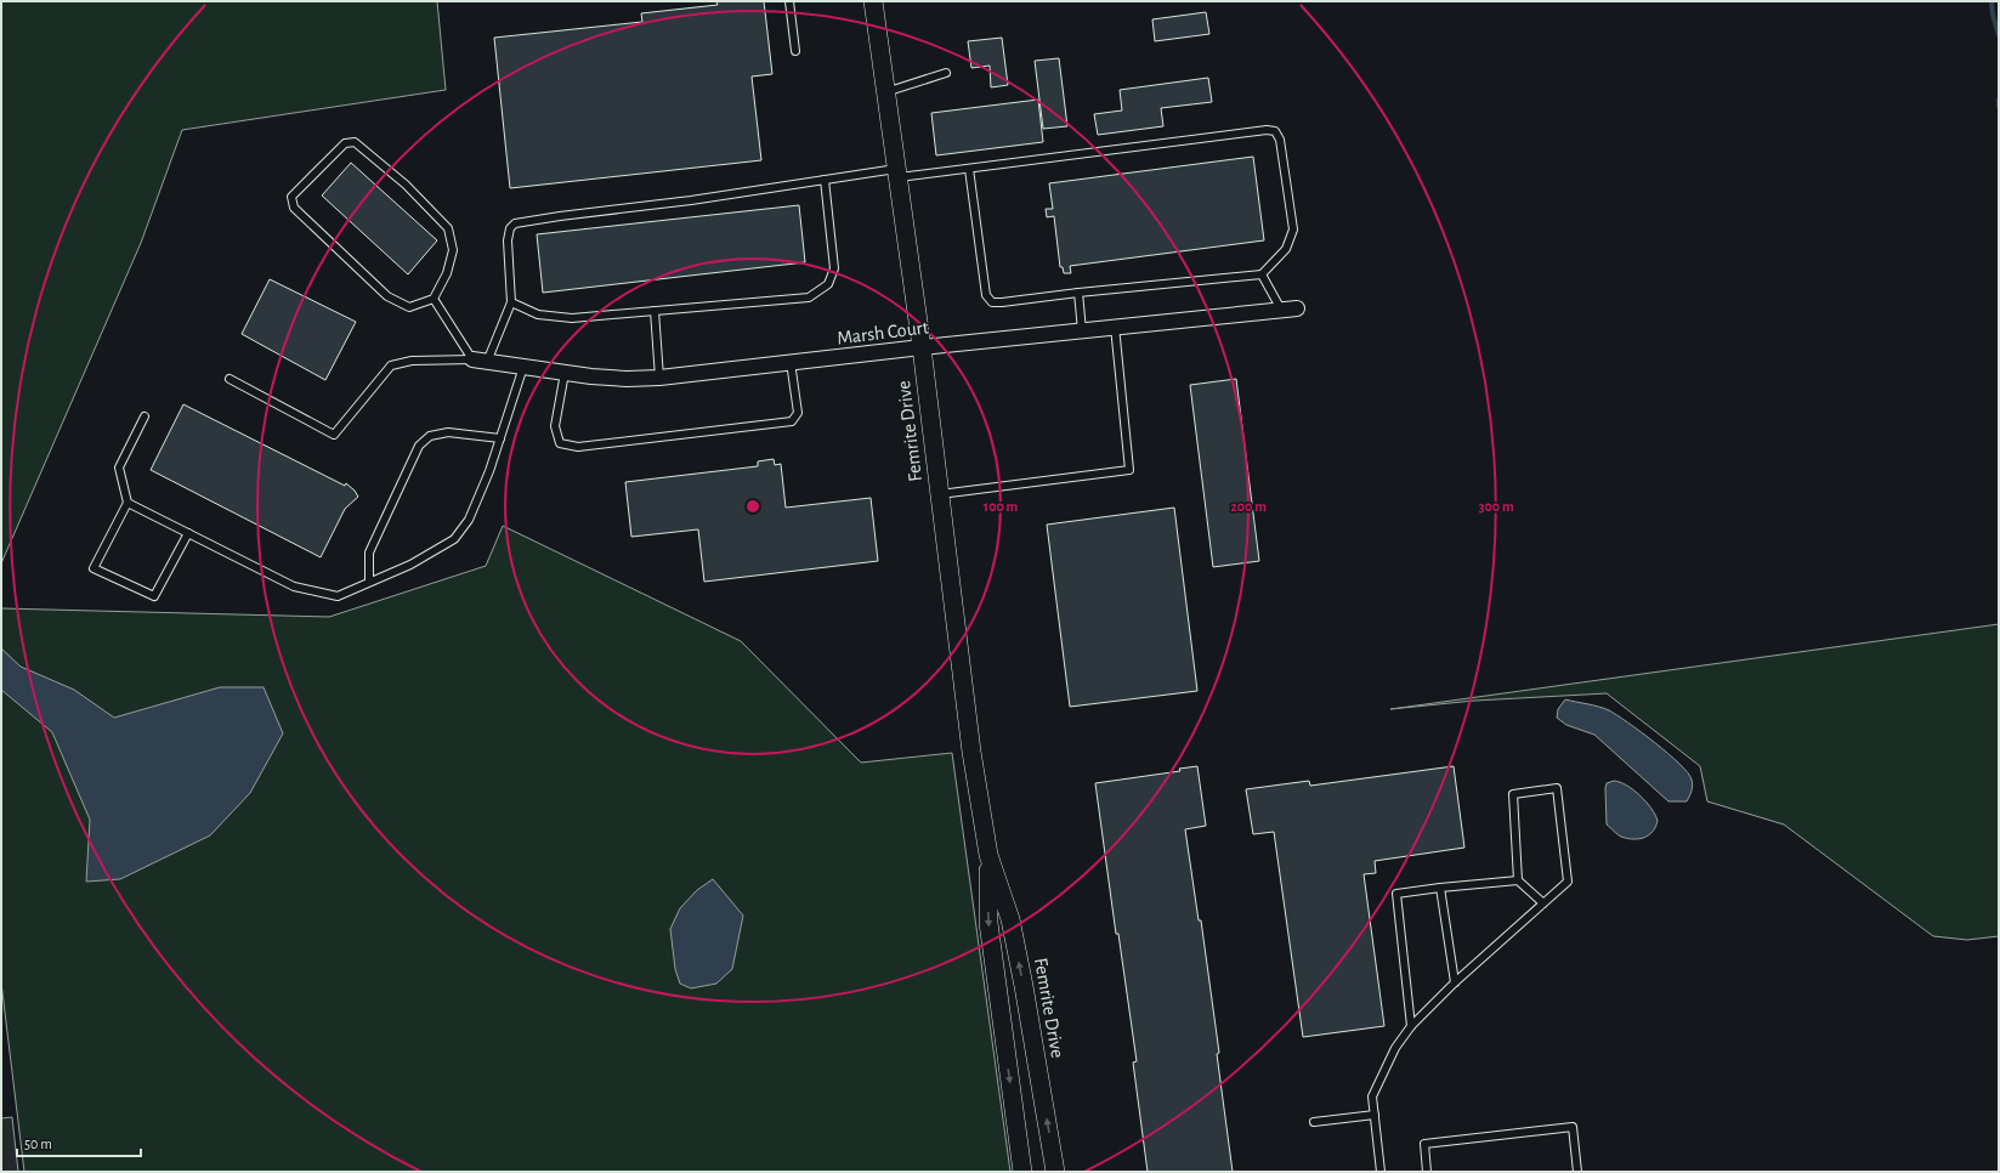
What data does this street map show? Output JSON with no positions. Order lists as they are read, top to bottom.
{
  "streets": {
    "street": ["Marsh Court", "Femrite Drive"]
  },
  "crossings": [
    ["Marsh Court", "Femrite Drive"]
  ],
  "scale_bar": "50 m",
  "rings": ["100 m", "200 m", "300 m"]
}
